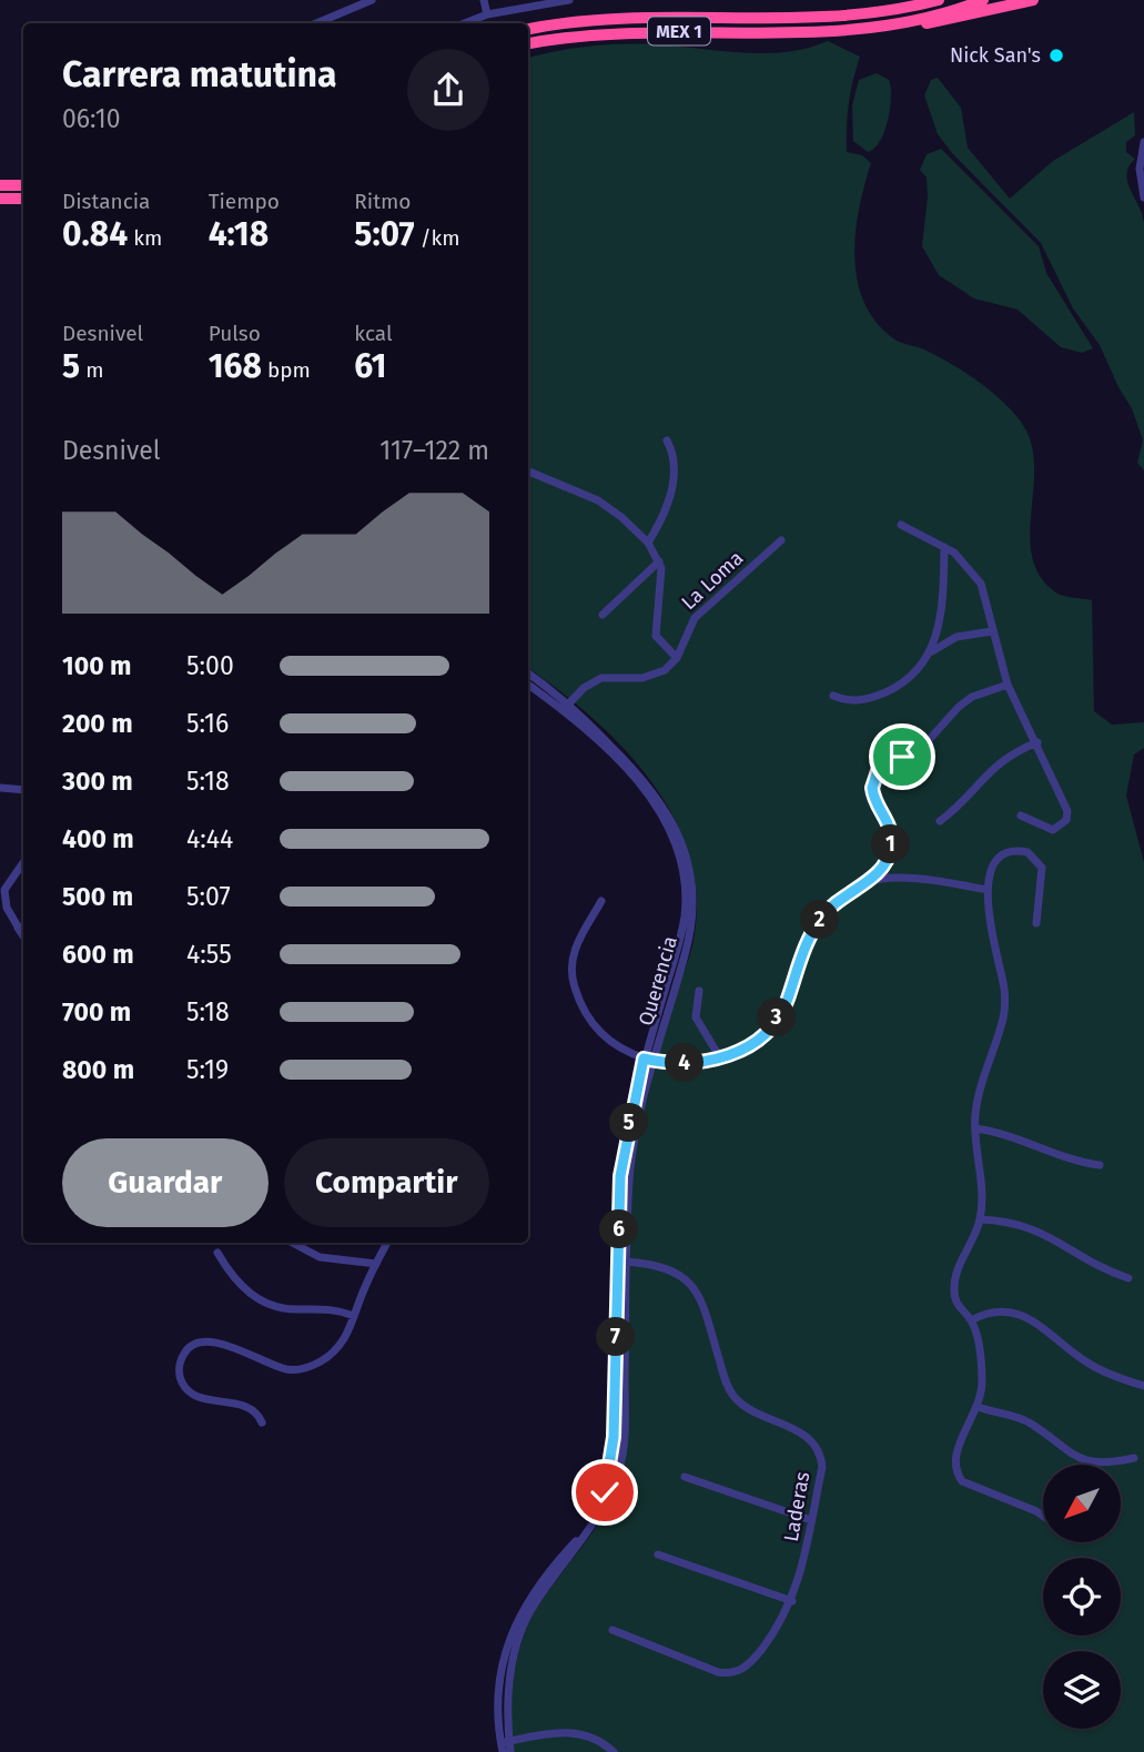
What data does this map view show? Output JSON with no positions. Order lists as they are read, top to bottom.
{
  "streets": {
    "highway": ["MEX 1"],
    "street": ["La Loma", "Querencia", "Laderas"]
  },
  "crossings": [
    ["Querencia", "Laderas"]
  ],
  "places": ["Nick San's"],
  "north": "bottom left",
  "page": {
    "heading": ["Carrera matutina", "06:10"],
    "stats": [
      ["Distancia", "0.84 km"],
      ["Tiempo", "4:18"],
      ["Ritmo", "5:07 /km"],
      ["Desnivel", "5 m"],
      ["Pulso", "168 bpm"],
      ["kcal", "61"]
    ],
    "chart": ["Desnivel", "117–122 m"],
    "list": [
      {
        "name": "100 m",
        "note": "5:00"
      },
      {
        "name": "200 m",
        "note": "5:16"
      },
      {
        "name": "300 m",
        "note": "5:18"
      },
      {
        "name": "400 m",
        "note": "4:44"
      },
      {
        "name": "500 m",
        "note": "5:07"
      },
      {
        "name": "600 m",
        "note": "4:55"
      },
      {
        "name": "700 m",
        "note": "5:18"
      },
      {
        "name": "800 m",
        "note": "5:19"
      }
    ],
    "pins": [
      "1",
      "2",
      "3",
      "4",
      "5",
      "6",
      "7"
    ],
    "buttons": ["Guardar", "Compartir"]
  }
}
